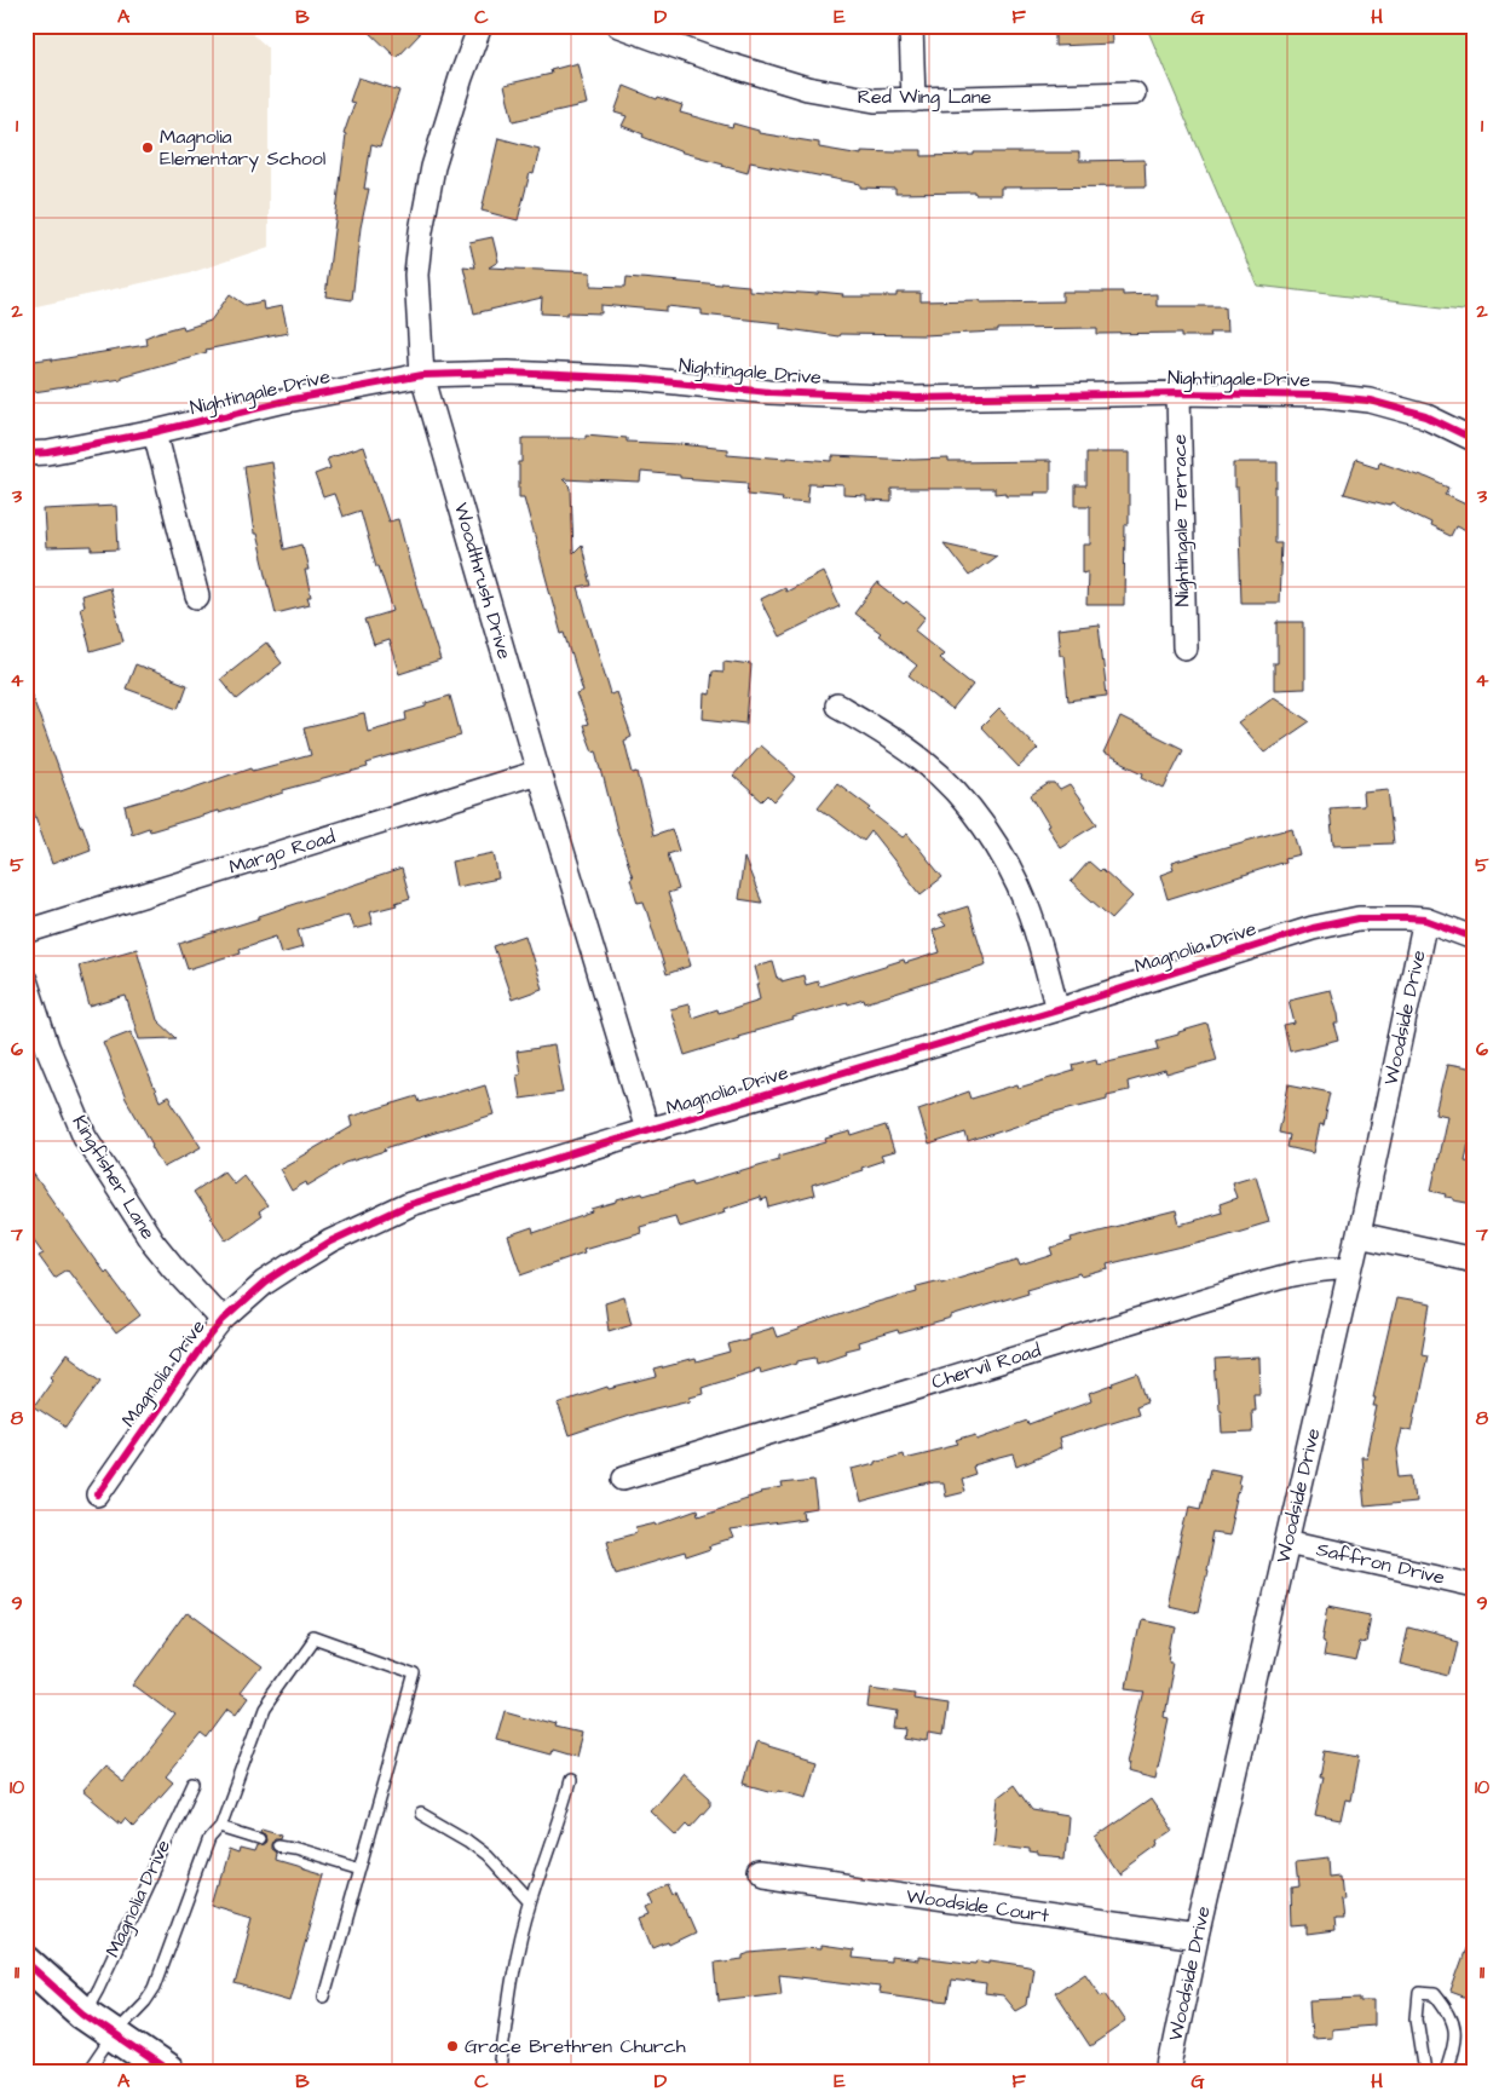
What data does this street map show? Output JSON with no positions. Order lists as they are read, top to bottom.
{
  "streets": {
    "street": [
      "Red Wing Lane",
      "Nightingale Drive",
      "Nightingale Terrace",
      "Woodthrush Drive",
      "Margo Road",
      "Magnolia Drive",
      "Woodside Drive",
      "Kingfisher Lane",
      "Chervil Road",
      "Saffron Drive",
      "Woodside Court"
    ]
  },
  "crossings": [
    ["Nightingale Drive", "Nightingale Terrace"],
    ["Nightingale Drive", "Woodthrush Drive"],
    ["Woodthrush Drive", "Margo Road"],
    ["Woodthrush Drive", "Magnolia Drive"],
    ["Magnolia Drive", "Woodside Drive"],
    ["Magnolia Drive", "Kingfisher Lane"],
    ["Woodside Drive", "Chervil Road"],
    ["Woodside Drive", "Saffron Drive"],
    ["Woodside Drive", "Woodside Court"]
  ],
  "places": ["Magnolia Elementary School", "Grace Brethren Church"],
  "grid": {
    "columns": [
      "A",
      "B",
      "C",
      "D",
      "E",
      "F",
      "G",
      "H"
    ],
    "rows": [
      "1",
      "2",
      "3",
      "4",
      "5",
      "6",
      "7",
      "8",
      "9",
      "10",
      "11"
    ]
  }
}
